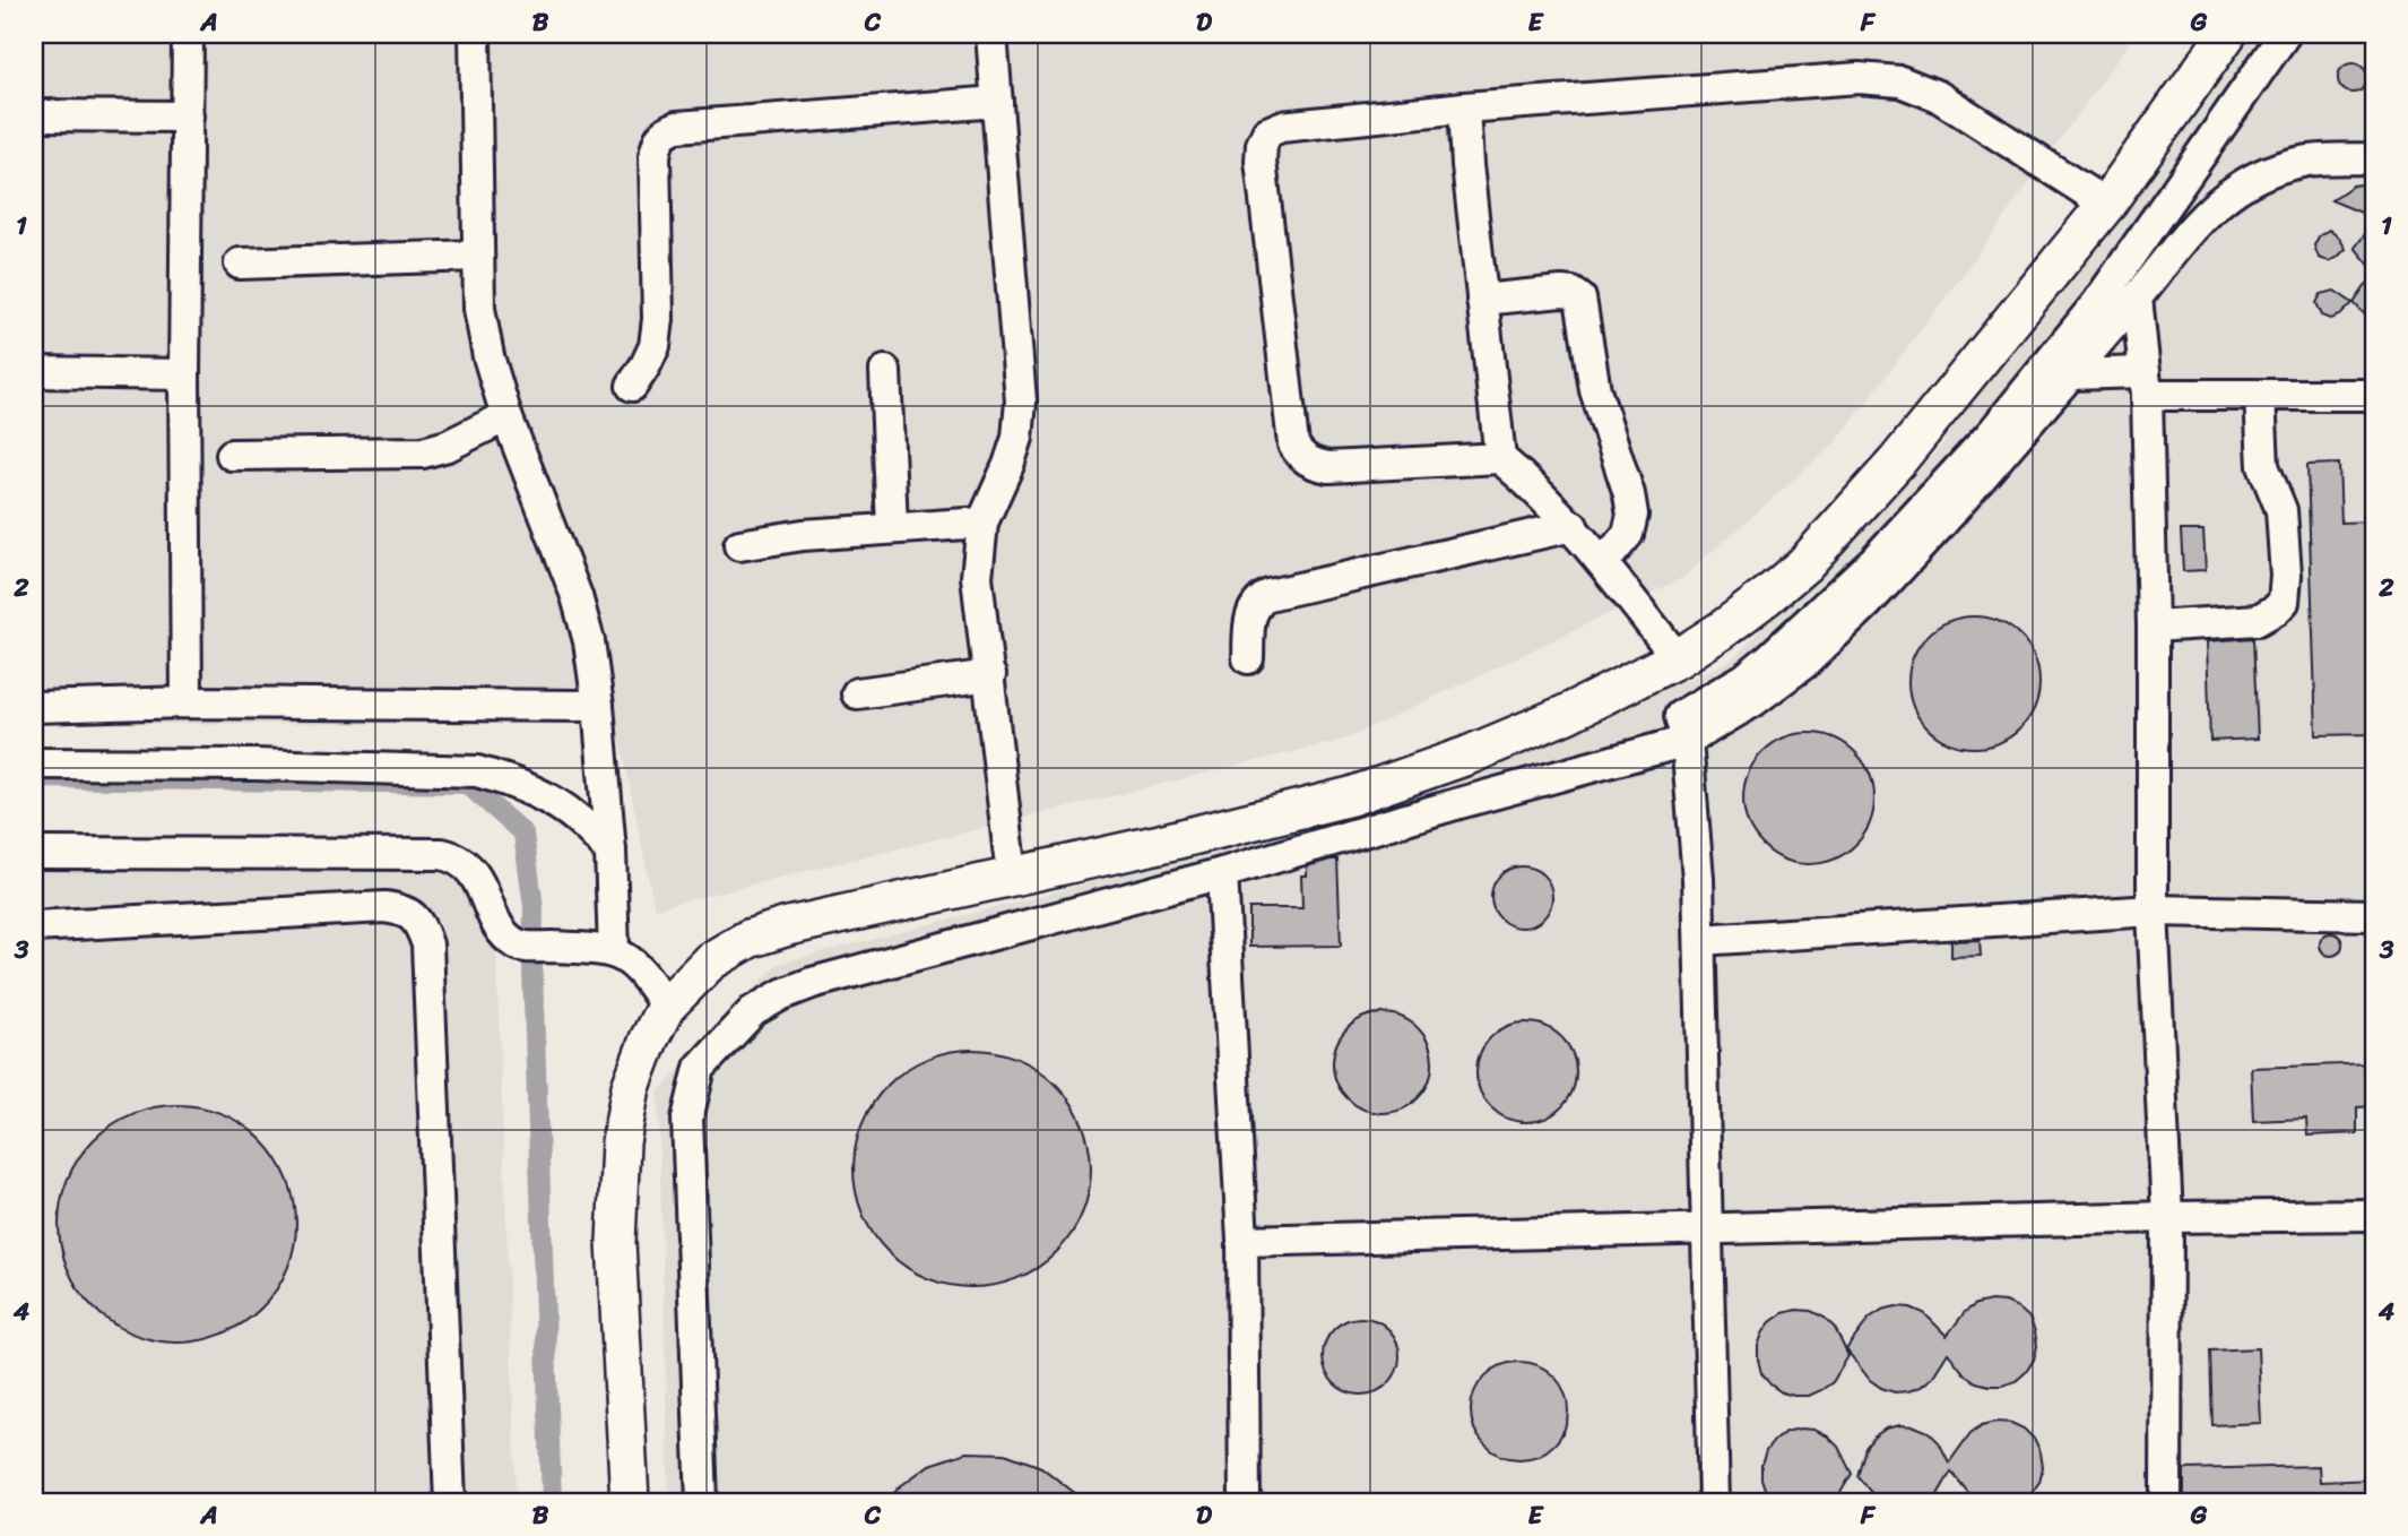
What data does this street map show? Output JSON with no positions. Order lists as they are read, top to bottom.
{
  "grid": {
    "columns": [
      "A",
      "B",
      "C",
      "D",
      "E",
      "F",
      "G"
    ],
    "rows": [
      "1",
      "2",
      "3",
      "4"
    ]
  }
}
